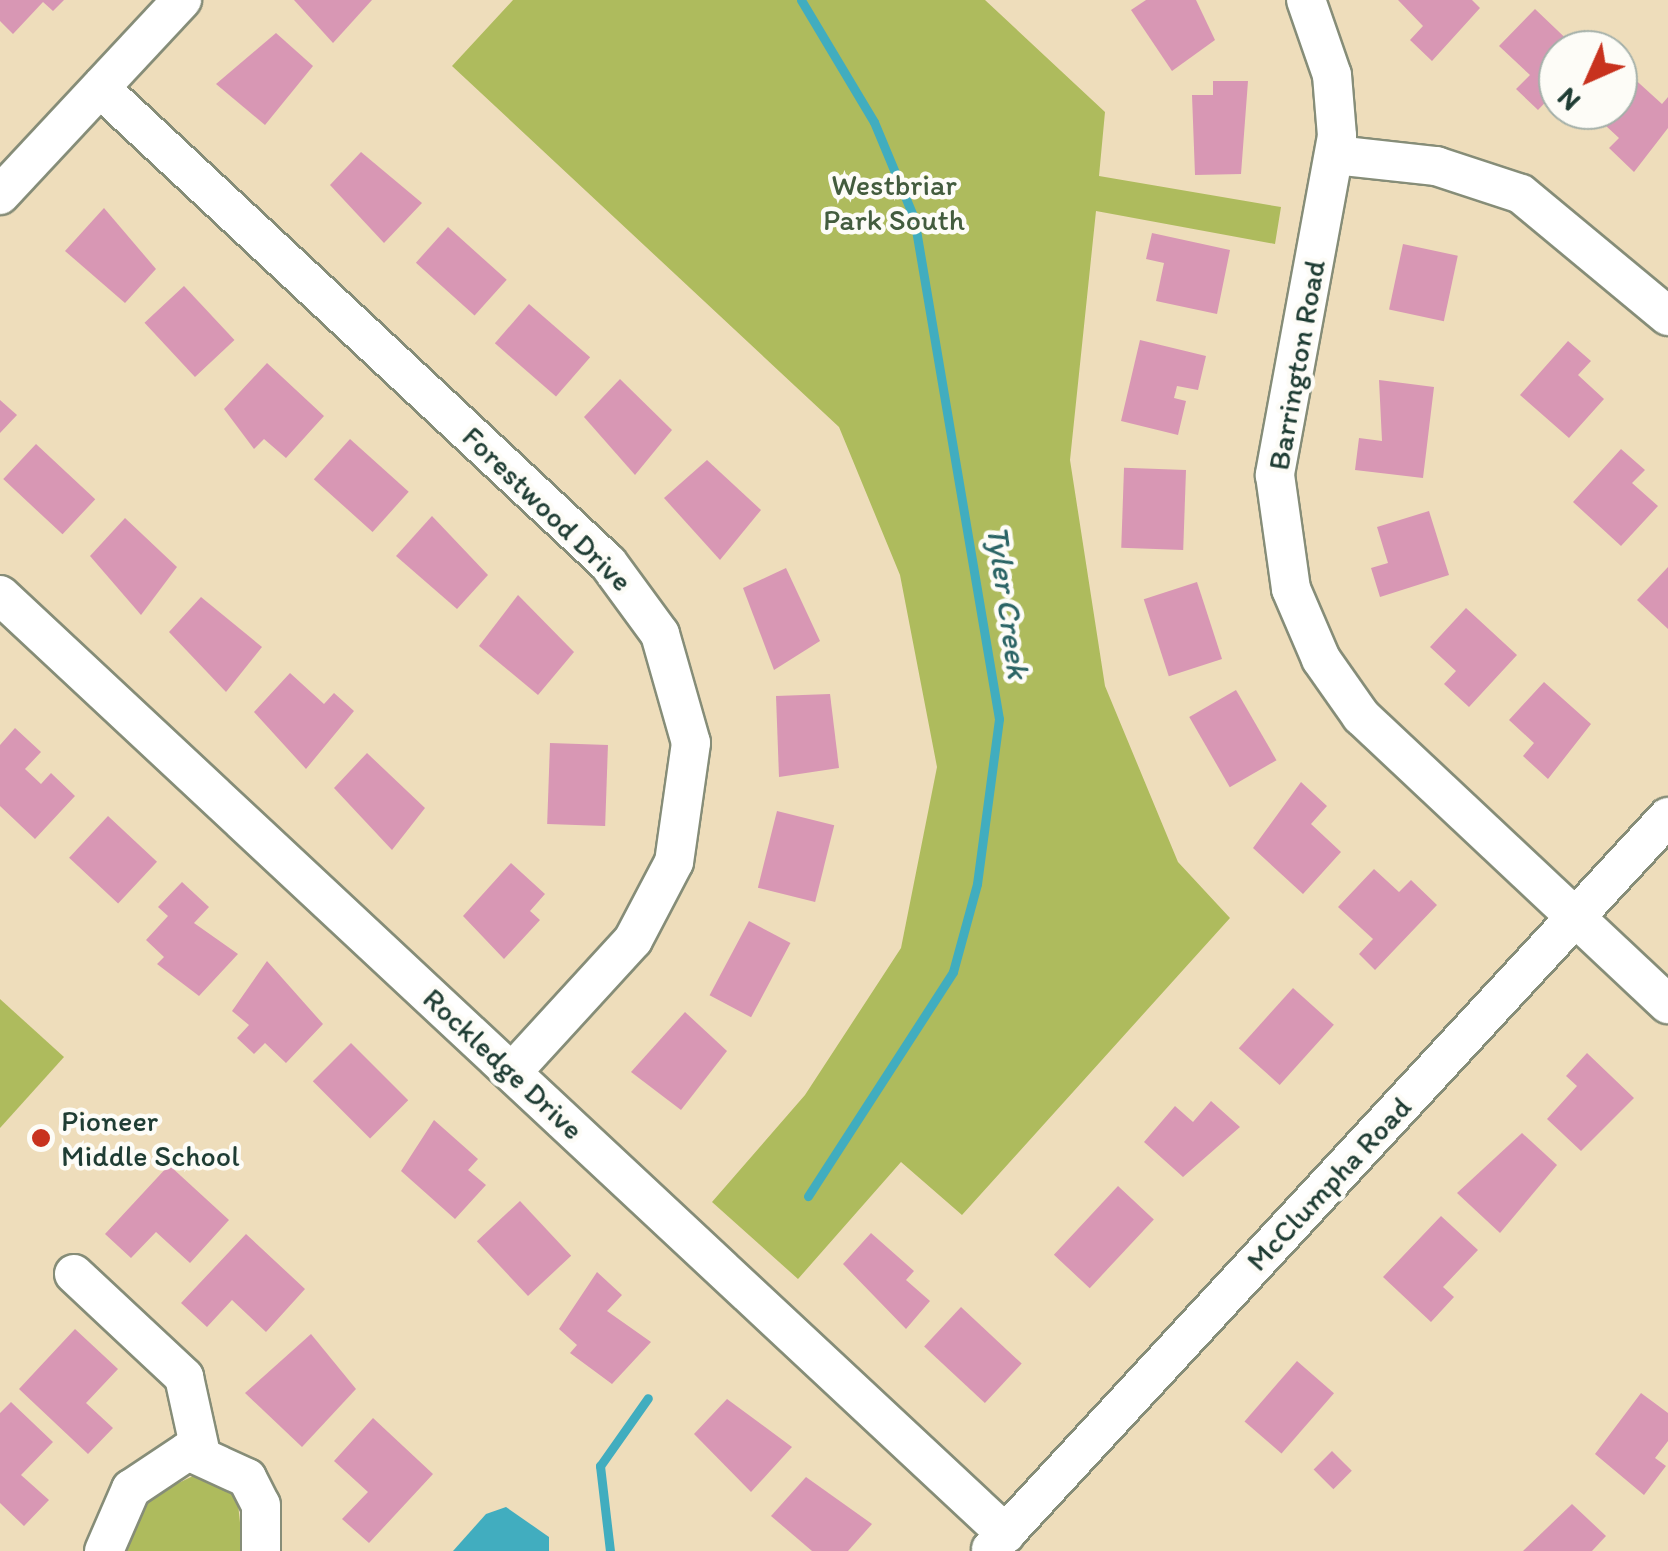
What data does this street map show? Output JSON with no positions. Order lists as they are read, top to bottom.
{
  "streets": {
    "street": [
      "Barrington Road",
      "Forestwood Drive",
      "Rockledge Drive",
      "McClumpha Road"
    ]
  },
  "crossings": [
    ["Barrington Road", "McClumpha Road"],
    ["Forestwood Drive", "Rockledge Drive"],
    ["Rockledge Drive", "McClumpha Road"]
  ],
  "water": ["Tyler Creek"],
  "parks": ["Westbriar Park South"],
  "places": ["Pioneer Middle School"],
  "north": "bottom left"
}
